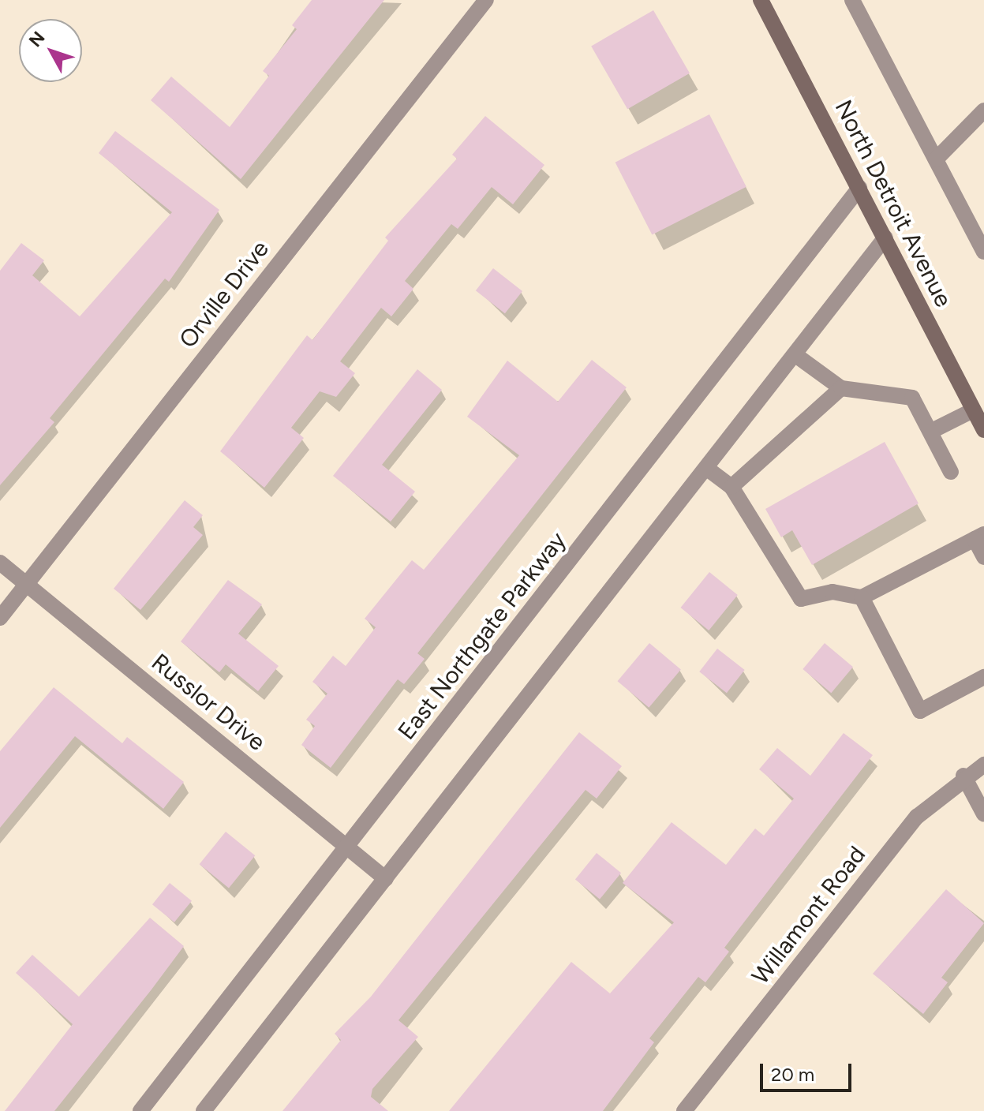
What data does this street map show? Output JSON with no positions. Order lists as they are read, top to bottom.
{
  "streets": {
    "main road": ["North Detroit Avenue"],
    "street": [
      "Orville Drive",
      "East Northgate Parkway",
      "Russlor Drive",
      "Willamont Road"
    ]
  },
  "crossings": [
    ["North Detroit Avenue", "East Northgate Parkway"],
    ["Orville Drive", "Russlor Drive"],
    ["East Northgate Parkway", "Russlor Drive"]
  ],
  "scale_bar": "20 m",
  "north": "top left"
}
